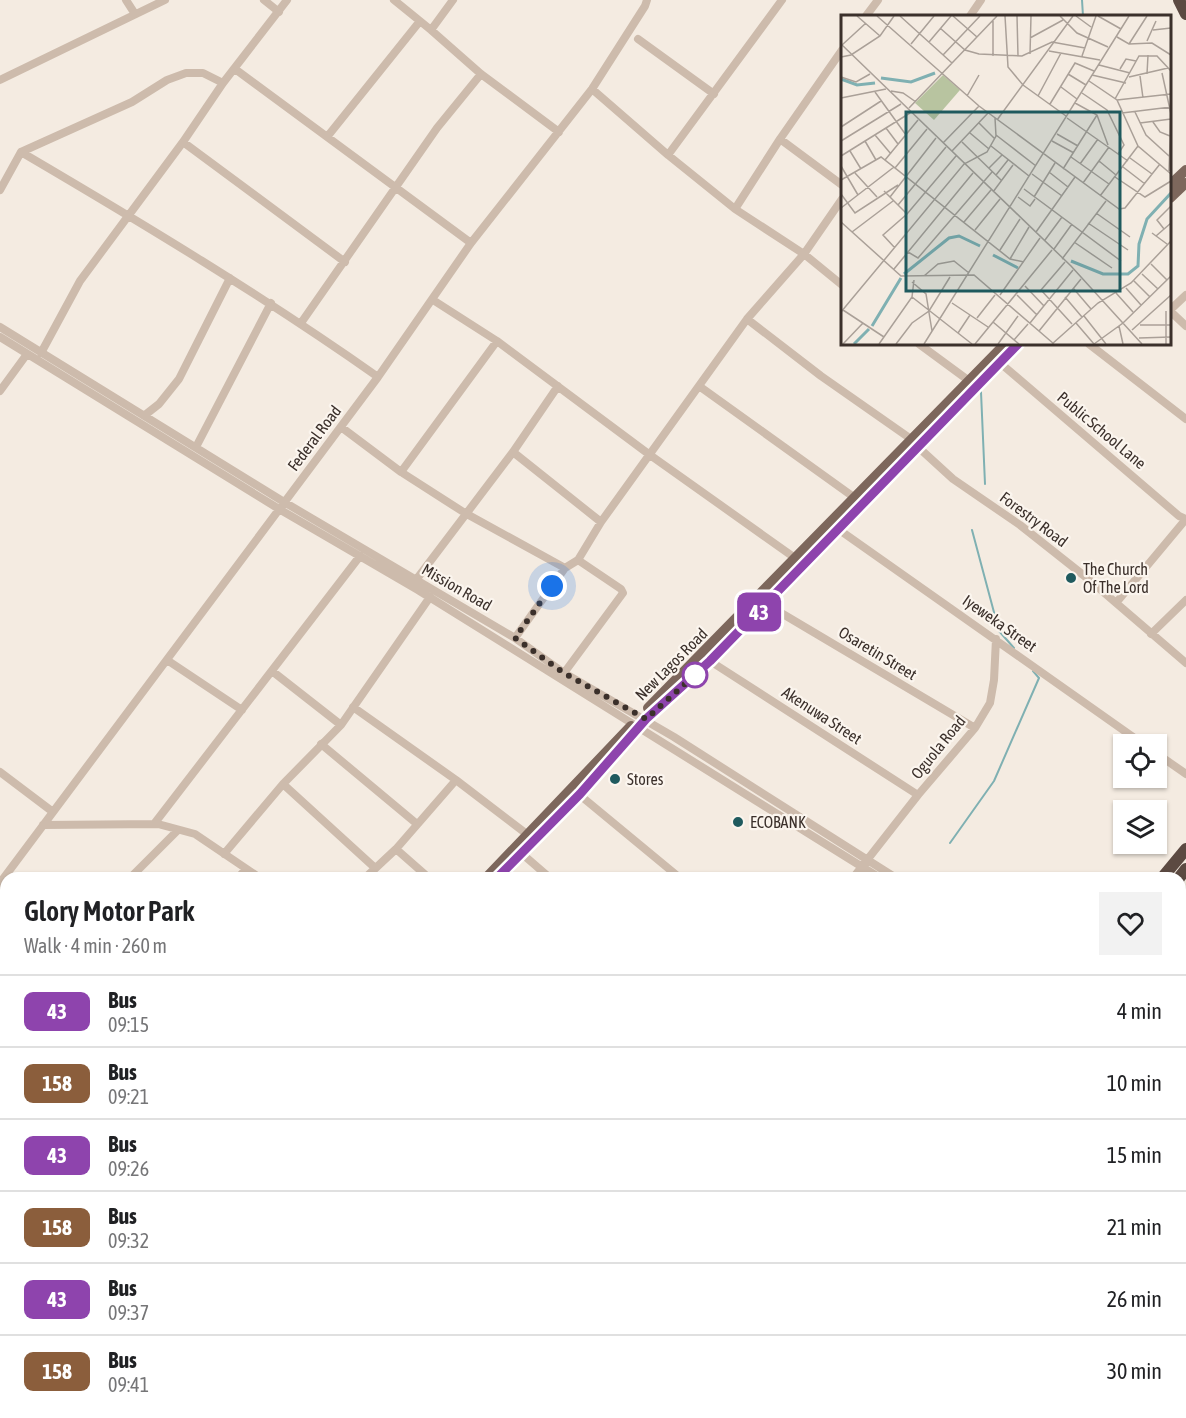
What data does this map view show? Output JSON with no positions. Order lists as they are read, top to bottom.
{
  "streets": {
    "main road": ["New Lagos Road"],
    "street": [
      "Public School Lane",
      "Federal Road",
      "Forestry Road",
      "Mission Road",
      "Iyeweka Street",
      "Osaretin Street",
      "Akenuwa Street",
      "Oguola Road"
    ]
  },
  "crossings": [
    ["Public School Lane", "New Lagos Road"],
    ["Federal Road", "Mission Road"],
    ["Forestry Road", "New Lagos Road"],
    ["Mission Road", "New Lagos Road"],
    ["Mission Road", "Oguola Road"],
    ["Iyeweka Street", "New Lagos Road"],
    ["Iyeweka Street", "Oguola Road"],
    ["Osaretin Street", "New Lagos Road"],
    ["Osaretin Street", "Oguola Road"],
    ["New Lagos Road", "Akenuwa Street"],
    ["Akenuwa Street", "Oguola Road"]
  ],
  "places": ["The Church Of The Lord", "Stores", "ECOBANK"],
  "lines": ["bus line 43"],
  "page": {
    "on_map": "43",
    "heading": ["Glory Motor Park", "Walk · 4 min · 260 m"],
    "list": [
      {
        "mark": "43",
        "name": "Bus",
        "note": "09:15",
        "value": "4 min"
      },
      {
        "mark": "158",
        "name": "Bus",
        "note": "09:21",
        "value": "10 min"
      },
      {
        "mark": "43",
        "name": "Bus",
        "note": "09:26",
        "value": "15 min"
      },
      {
        "mark": "158",
        "name": "Bus",
        "note": "09:32",
        "value": "21 min"
      },
      {
        "mark": "43",
        "name": "Bus",
        "note": "09:37",
        "value": "26 min"
      },
      {
        "mark": "158",
        "name": "Bus",
        "note": "09:41",
        "value": "30 min"
      }
    ]
  }
}
